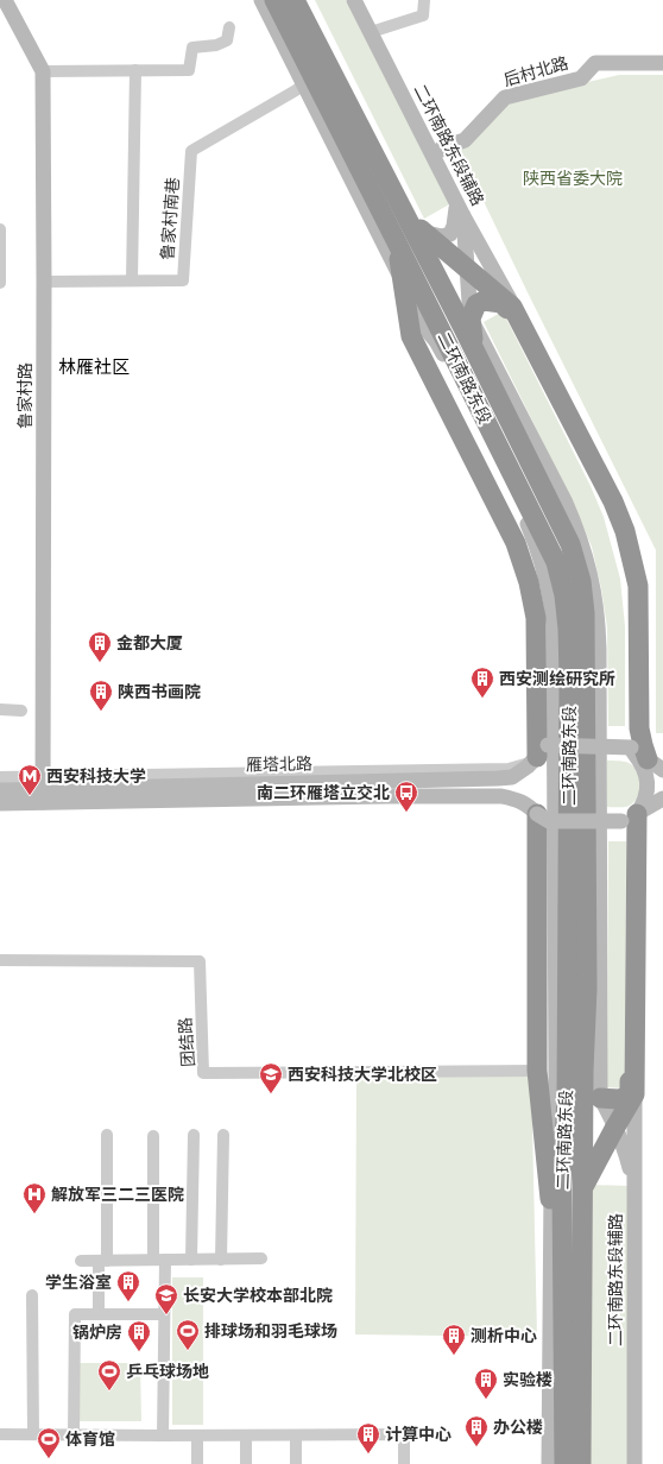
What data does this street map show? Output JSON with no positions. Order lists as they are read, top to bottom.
{
  "streets": {
    "highway": ["二环南路东段"],
    "main road": [
      "后村北路",
      "二环南路东段辅路",
      "鲁家村路",
      "雁塔北路"
    ],
    "street": ["鲁家村南巷", "团结路"]
  },
  "crossings": [
    ["后村北路", "二环南路东段辅路"],
    ["鲁家村南巷", "鲁家村路"],
    ["鲁家村路", "雁塔北路"]
  ],
  "districts": ["林雁社区"],
  "parks": ["陕西省委大院"],
  "places": {
    "building": [
      "金都大厦",
      "西安测绘研究所",
      "陕西书画院",
      "学生浴室",
      "锅炉房",
      "测析中心",
      "实验楼",
      "办公楼",
      "计算中心"
    ],
    "metro station": ["西安科技大学"],
    "bus stop": ["南二环雁塔立交北"],
    "school or university": ["西安科技大学北校区", "长安大学校本部北院"],
    "hospital": ["解放军三二三医院"],
    "sports": ["排球场和羽毛球场", "乒乓球场地", "体育馆"]
  }
}
